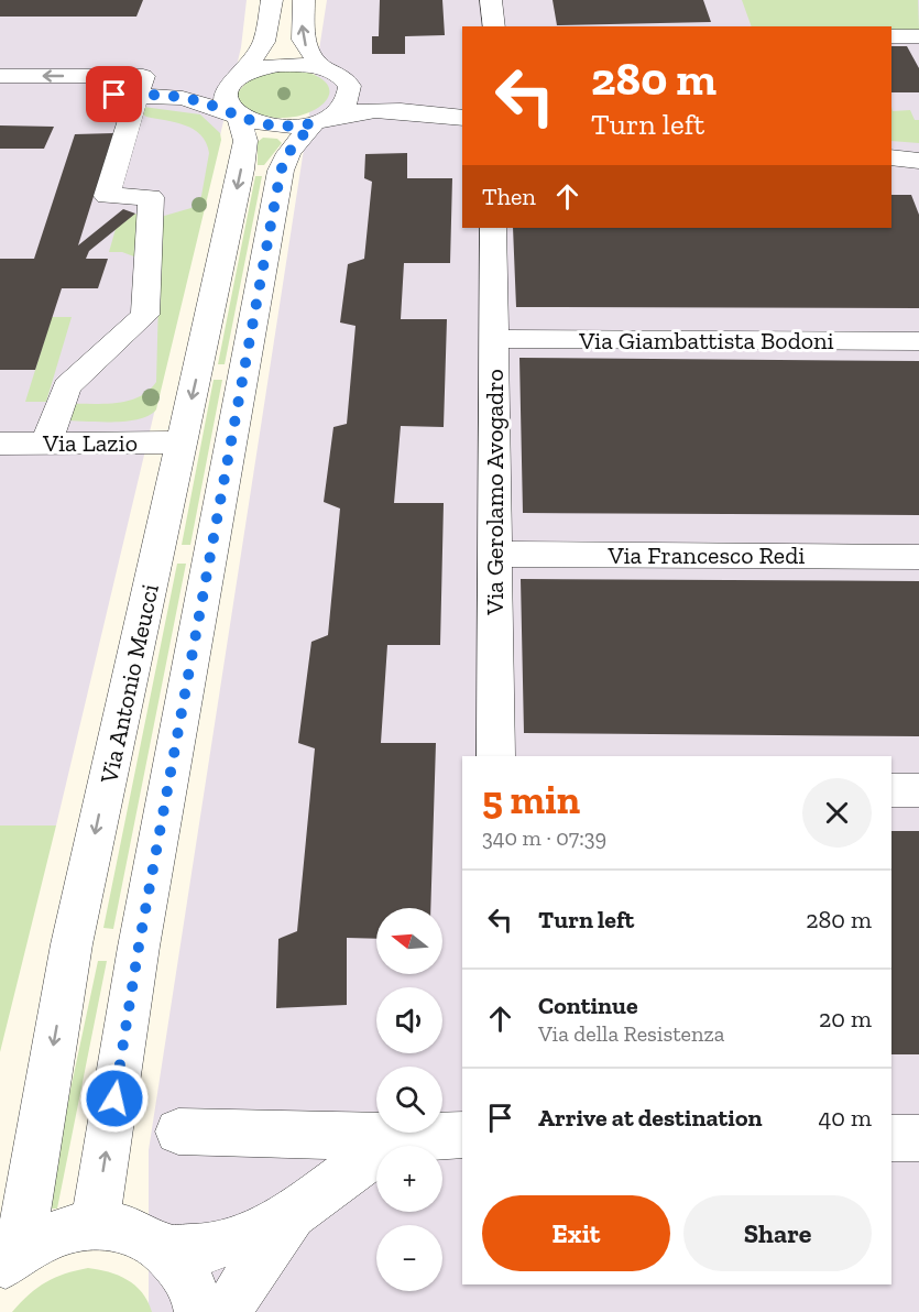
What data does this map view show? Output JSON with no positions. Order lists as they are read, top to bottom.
{
  "streets": {
    "street": [
      "Via Giambattista Bodoni",
      "Via Lazio",
      "Via Gerolamo Avogadro",
      "Via Francesco Redi",
      "Via Antonio Meucci"
    ]
  },
  "crossings": [
    ["Via Giambattista Bodoni", "Via Gerolamo Avogadro"],
    ["Via Lazio", "Via Antonio Meucci"],
    ["Via Gerolamo Avogadro", "Via Francesco Redi"]
  ],
  "north": "left",
  "page": {
    "turn": ["280 m", "Turn left"],
    "then": "Then",
    "heading": ["5 min", "340 m · 07:39"],
    "list": [
      {
        "name": "Turn left",
        "value": "280 m"
      },
      {
        "name": "Continue",
        "note": "Via della Resistenza",
        "value": "20 m"
      },
      {
        "name": "Arrive at destination",
        "value": "40 m"
      }
    ],
    "map_buttons": ["+", "−"],
    "buttons": ["Exit", "Share"]
  }
}
